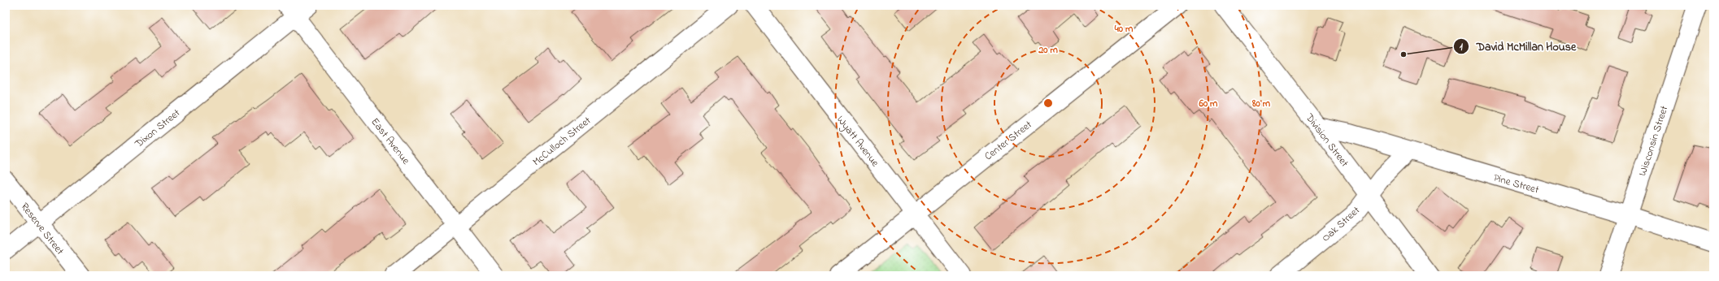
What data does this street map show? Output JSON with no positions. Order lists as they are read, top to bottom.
{
  "streets": {
    "street": [
      "Dixon Street",
      "Center Street",
      "Division Street",
      "East Avenue",
      "McCulloch Street",
      "Wyatt Avenue",
      "Wisconsin Street",
      "Pine Street",
      "Oak Street",
      "Reserve Street"
    ]
  },
  "crossings": [
    ["Dixon Street", "East Avenue"],
    ["Dixon Street", "Reserve Street"],
    ["Center Street", "Wyatt Avenue"],
    ["Division Street", "Pine Street"],
    ["Division Street", "Oak Street"],
    ["East Avenue", "McCulloch Street"],
    ["Wisconsin Street", "Pine Street"],
    ["Pine Street", "Oak Street"]
  ],
  "places": ["David McMillan House"],
  "rings": [
    "40 m",
    "20 m",
    "60 m",
    "80 m"
  ]
}
